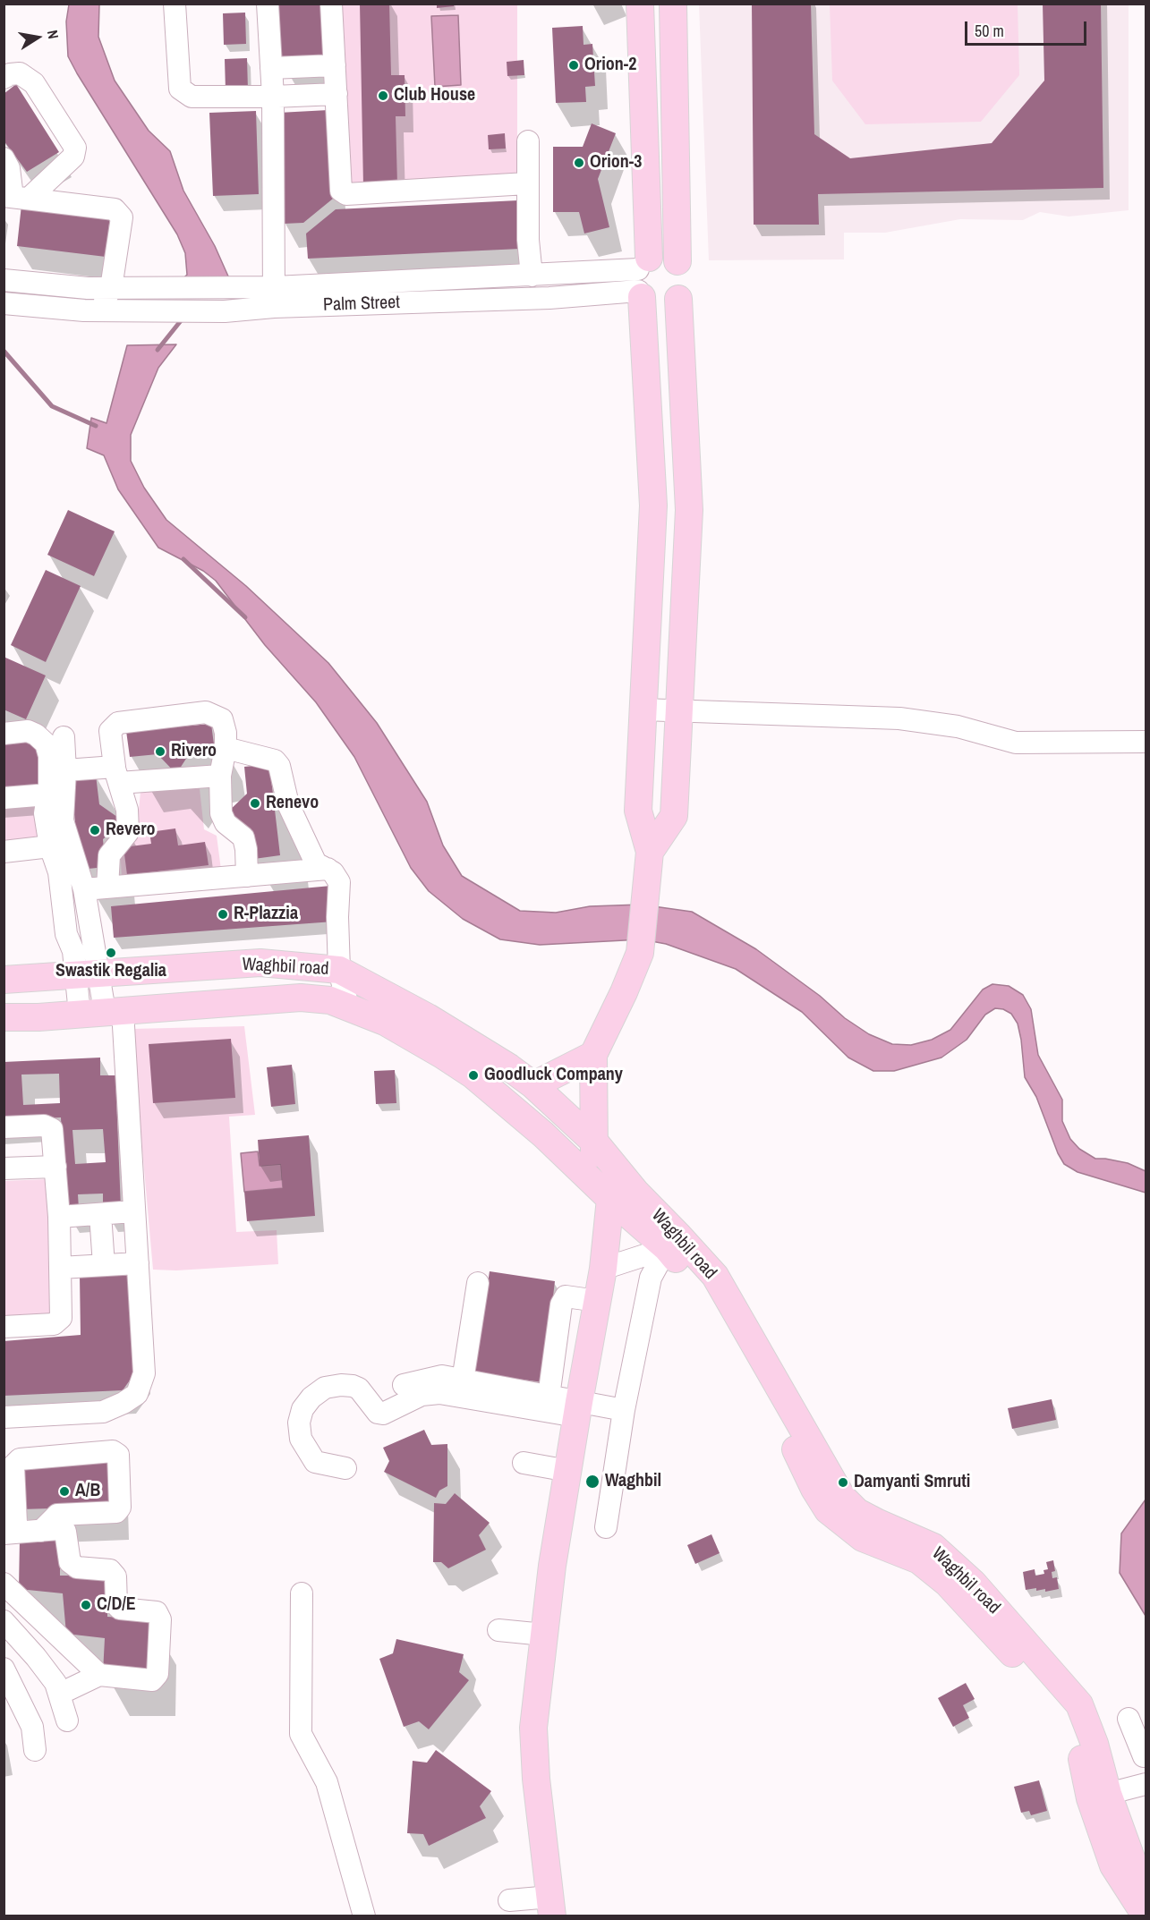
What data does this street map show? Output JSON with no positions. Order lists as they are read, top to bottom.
{
  "streets": {
    "main road": ["Waghbil road"],
    "street": ["Palm Street"]
  },
  "places": [
    "Orion-2",
    "Club House",
    "Orion-3",
    "Rivero",
    "Renevo",
    "Revero",
    "R-Plazzia",
    "Swastik Regalia",
    "Goodluck Company",
    "Waghbil",
    "Damyanti Smruti",
    "A/B",
    "C/D/E"
  ],
  "scale_bar": "50 m",
  "north": "right"
}
